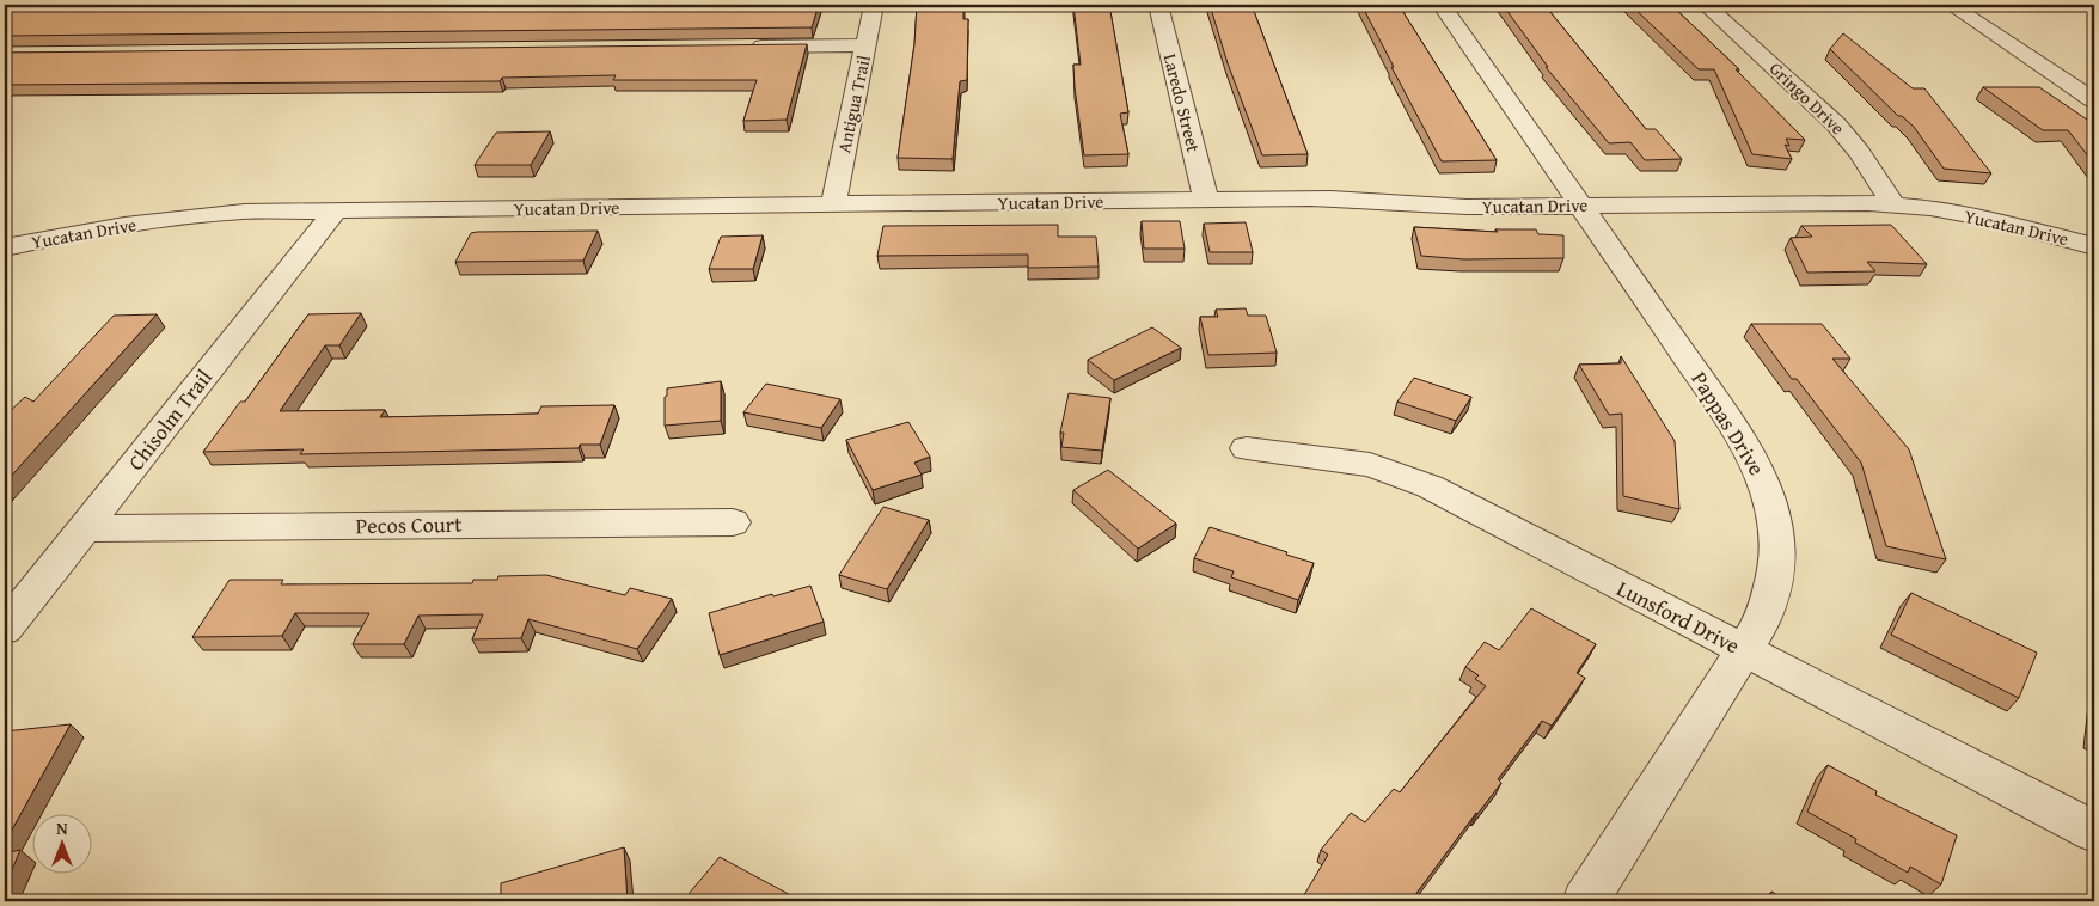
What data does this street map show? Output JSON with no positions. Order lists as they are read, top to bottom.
{
  "streets": {
    "street": [
      "Gringo Drive",
      "Laredo Street",
      "Antigua Trail",
      "Yucatan Drive",
      "Chisolm Trail",
      "Pappas Drive",
      "Pecos Court",
      "Lunsford Drive"
    ]
  },
  "crossings": [
    ["Gringo Drive", "Yucatan Drive"],
    ["Laredo Street", "Yucatan Drive"],
    ["Antigua Trail", "Yucatan Drive"],
    ["Yucatan Drive", "Chisolm Trail"],
    ["Yucatan Drive", "Pappas Drive"],
    ["Chisolm Trail", "Pecos Court"],
    ["Pappas Drive", "Lunsford Drive"]
  ],
  "north": "top"
}
